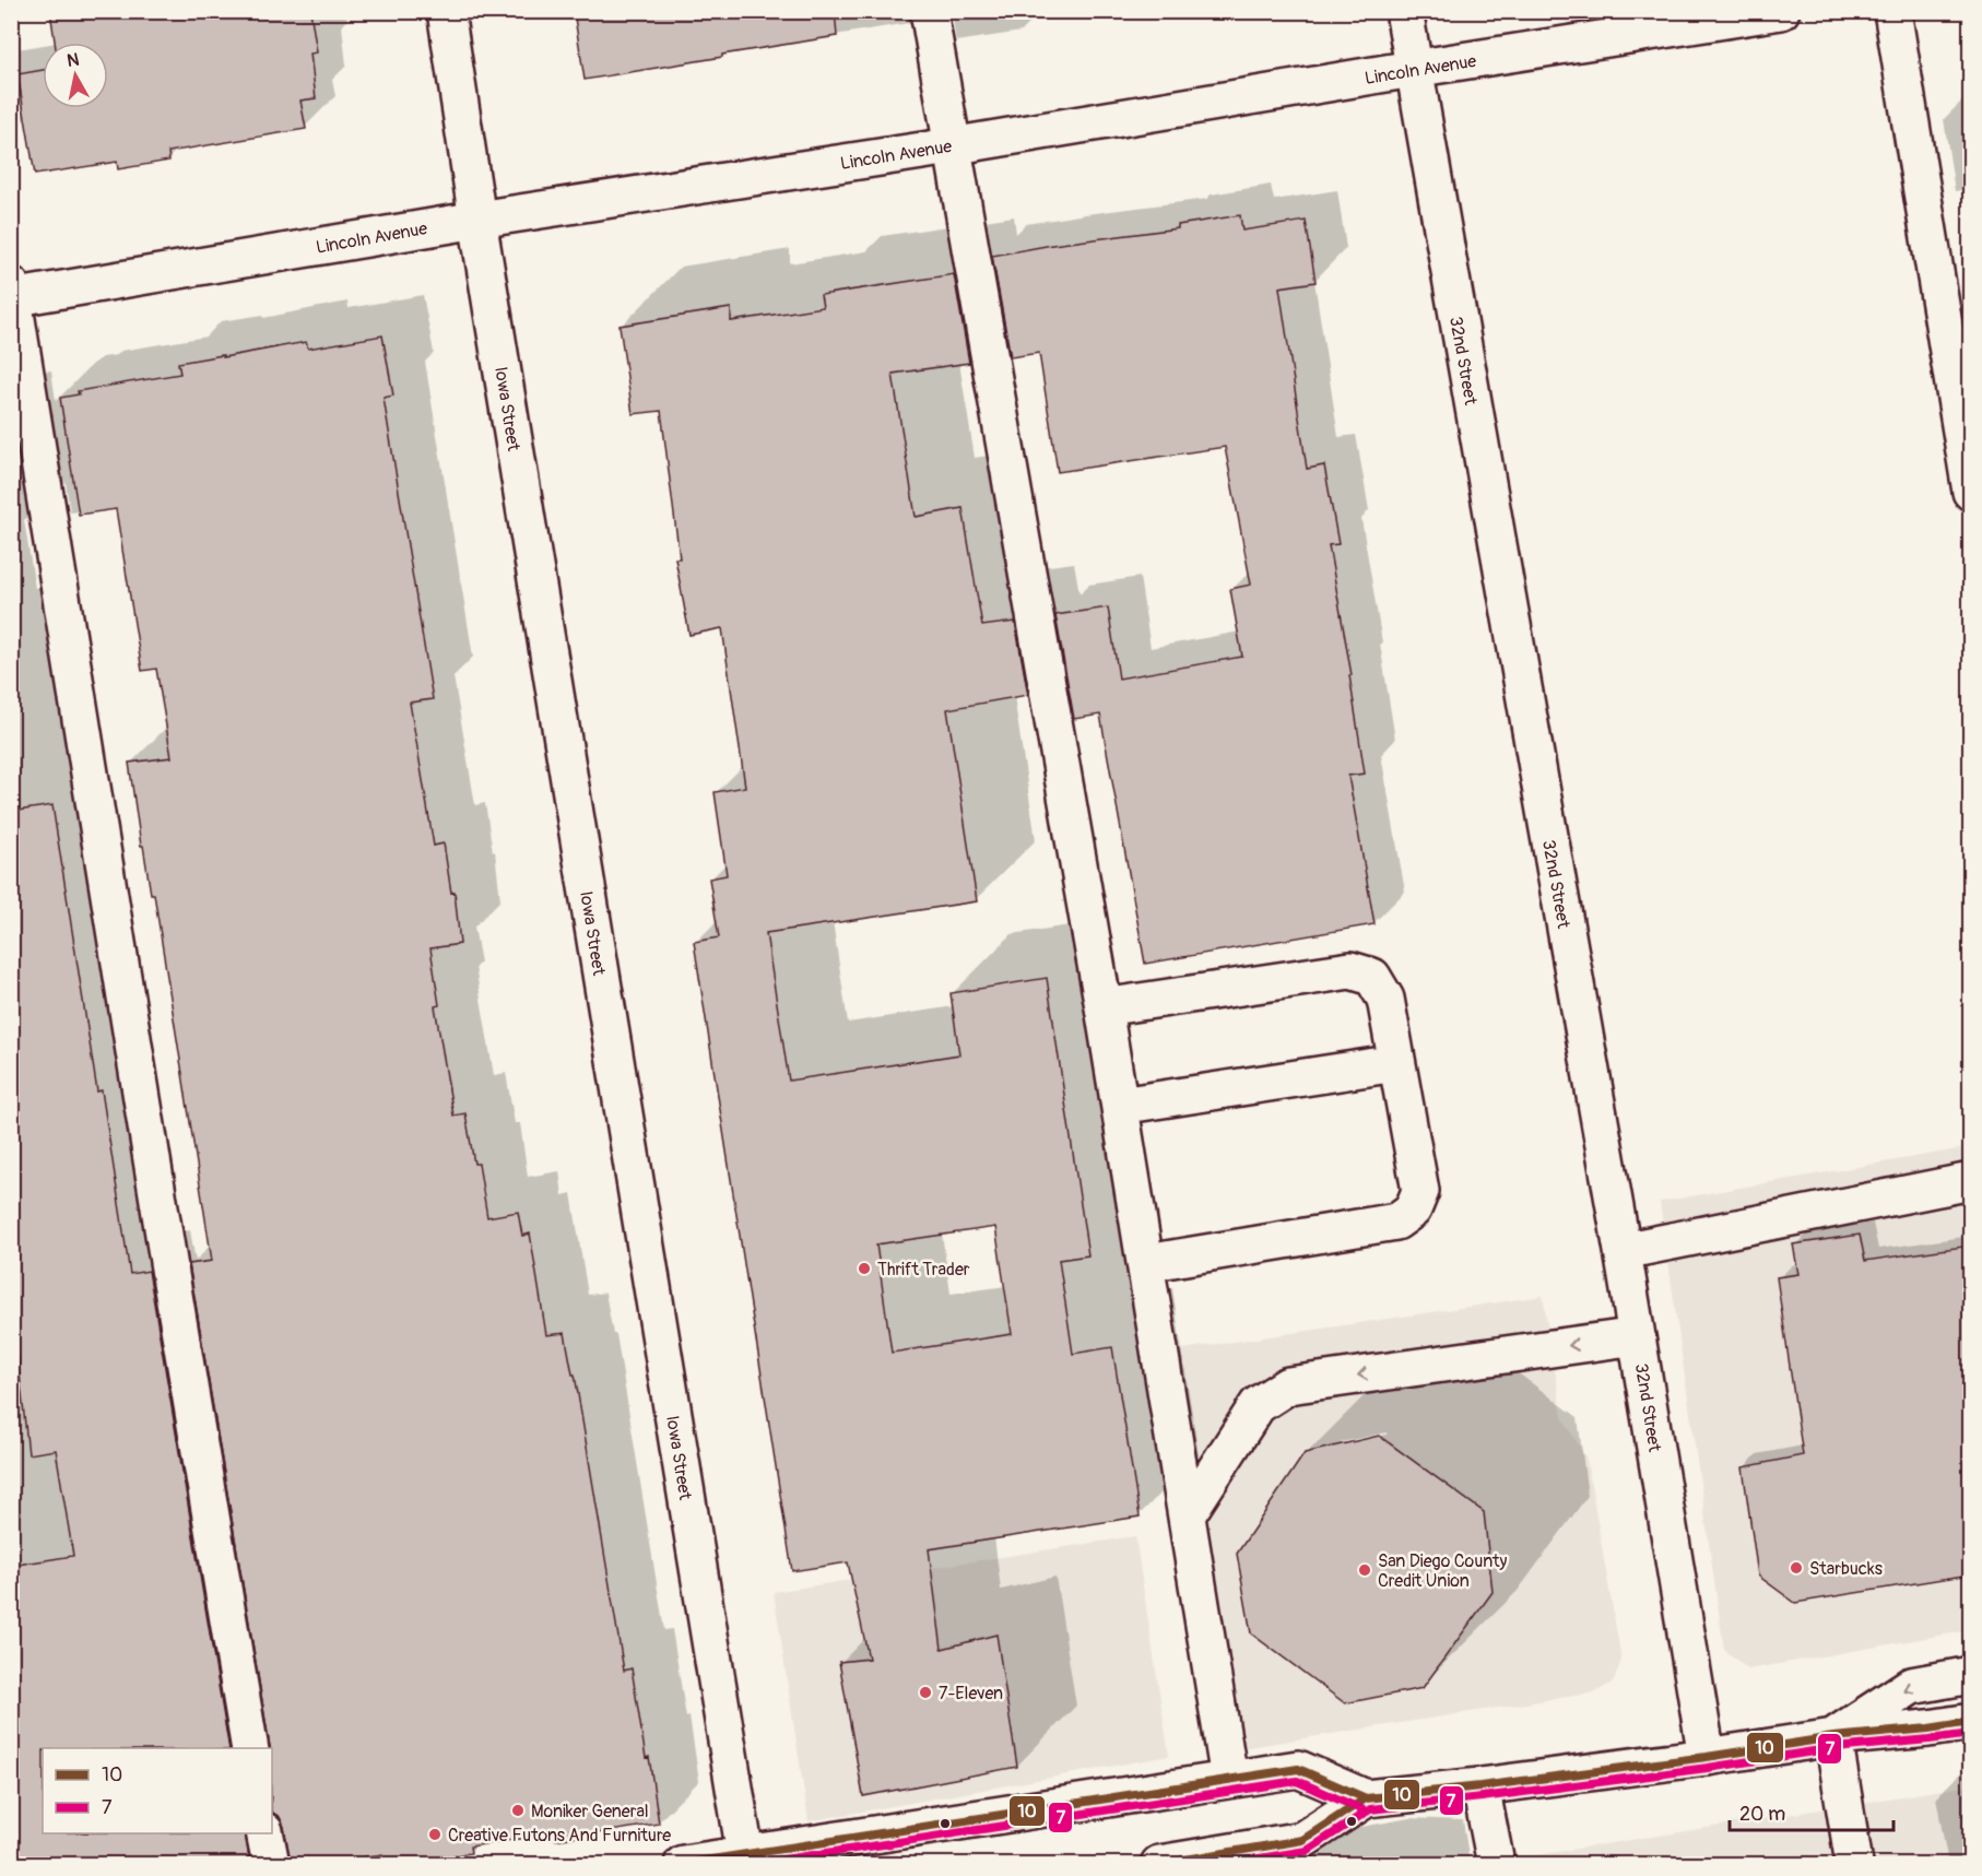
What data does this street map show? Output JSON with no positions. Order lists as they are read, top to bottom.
{
  "streets": {
    "street": ["Lincoln Avenue", "32nd Street", "Iowa Street"]
  },
  "crossings": [
    ["Lincoln Avenue", "32nd Street"],
    ["Lincoln Avenue", "Iowa Street"]
  ],
  "places": [
    "Thrift Trader",
    "Starbucks",
    "San Diego County Credit Union",
    "7-Eleven",
    "Moniker General",
    "Creative Futons And Furniture"
  ],
  "lines": ["transit line 10", "transit line 7"],
  "legend": ["10", "7"],
  "scale_bar": "20 m",
  "north": "top"
}
